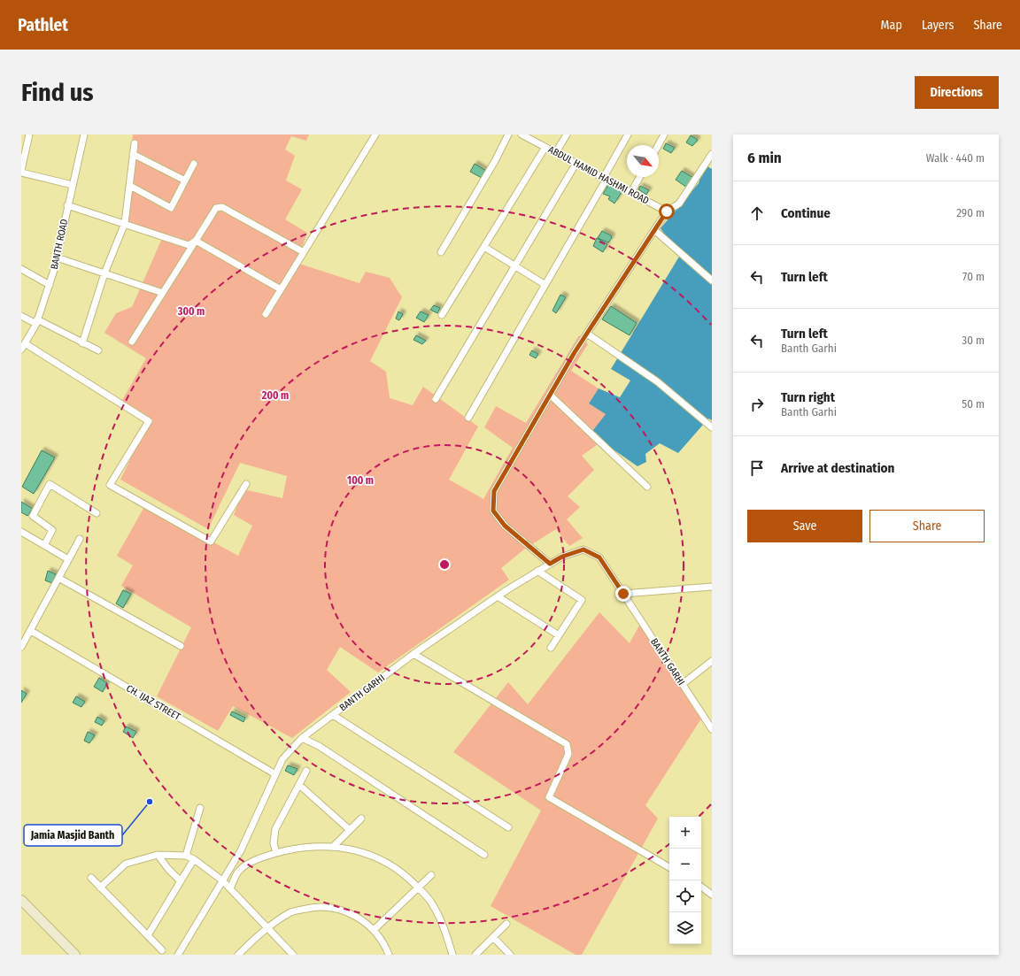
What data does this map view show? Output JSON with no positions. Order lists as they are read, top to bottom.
{
  "streets": {
    "street": [
      "ABDUL HAMID HASHMI ROAD",
      "BANTH ROAD",
      "BANTH GARHI",
      "CH. IJAZ STREET"
    ]
  },
  "crossings": [
    ["BANTH GARHI", "CH. IJAZ STREET"]
  ],
  "places": ["Jamia Masjid Banth"],
  "north": "bottom right",
  "page": {
    "header": "Pathlet",
    "nav": ["Map", "Layers", "Share"],
    "buttons": [
      "Directions",
      ["Save", "Share"]
    ],
    "title": "Find us",
    "heading": ["6 min", "Walk · 440 m"],
    "list": [
      ["Continue", "290 m"],
      ["Turn left", "70 m"],
      ["Turn left", "Banth Garhi", "30 m"],
      ["Turn right", "Banth Garhi", "50 m"],
      "Arrive at destination"
    ],
    "map_buttons": ["+", "−"]
  },
  "rings": ["300 m", "200 m", "100 m"]
}
